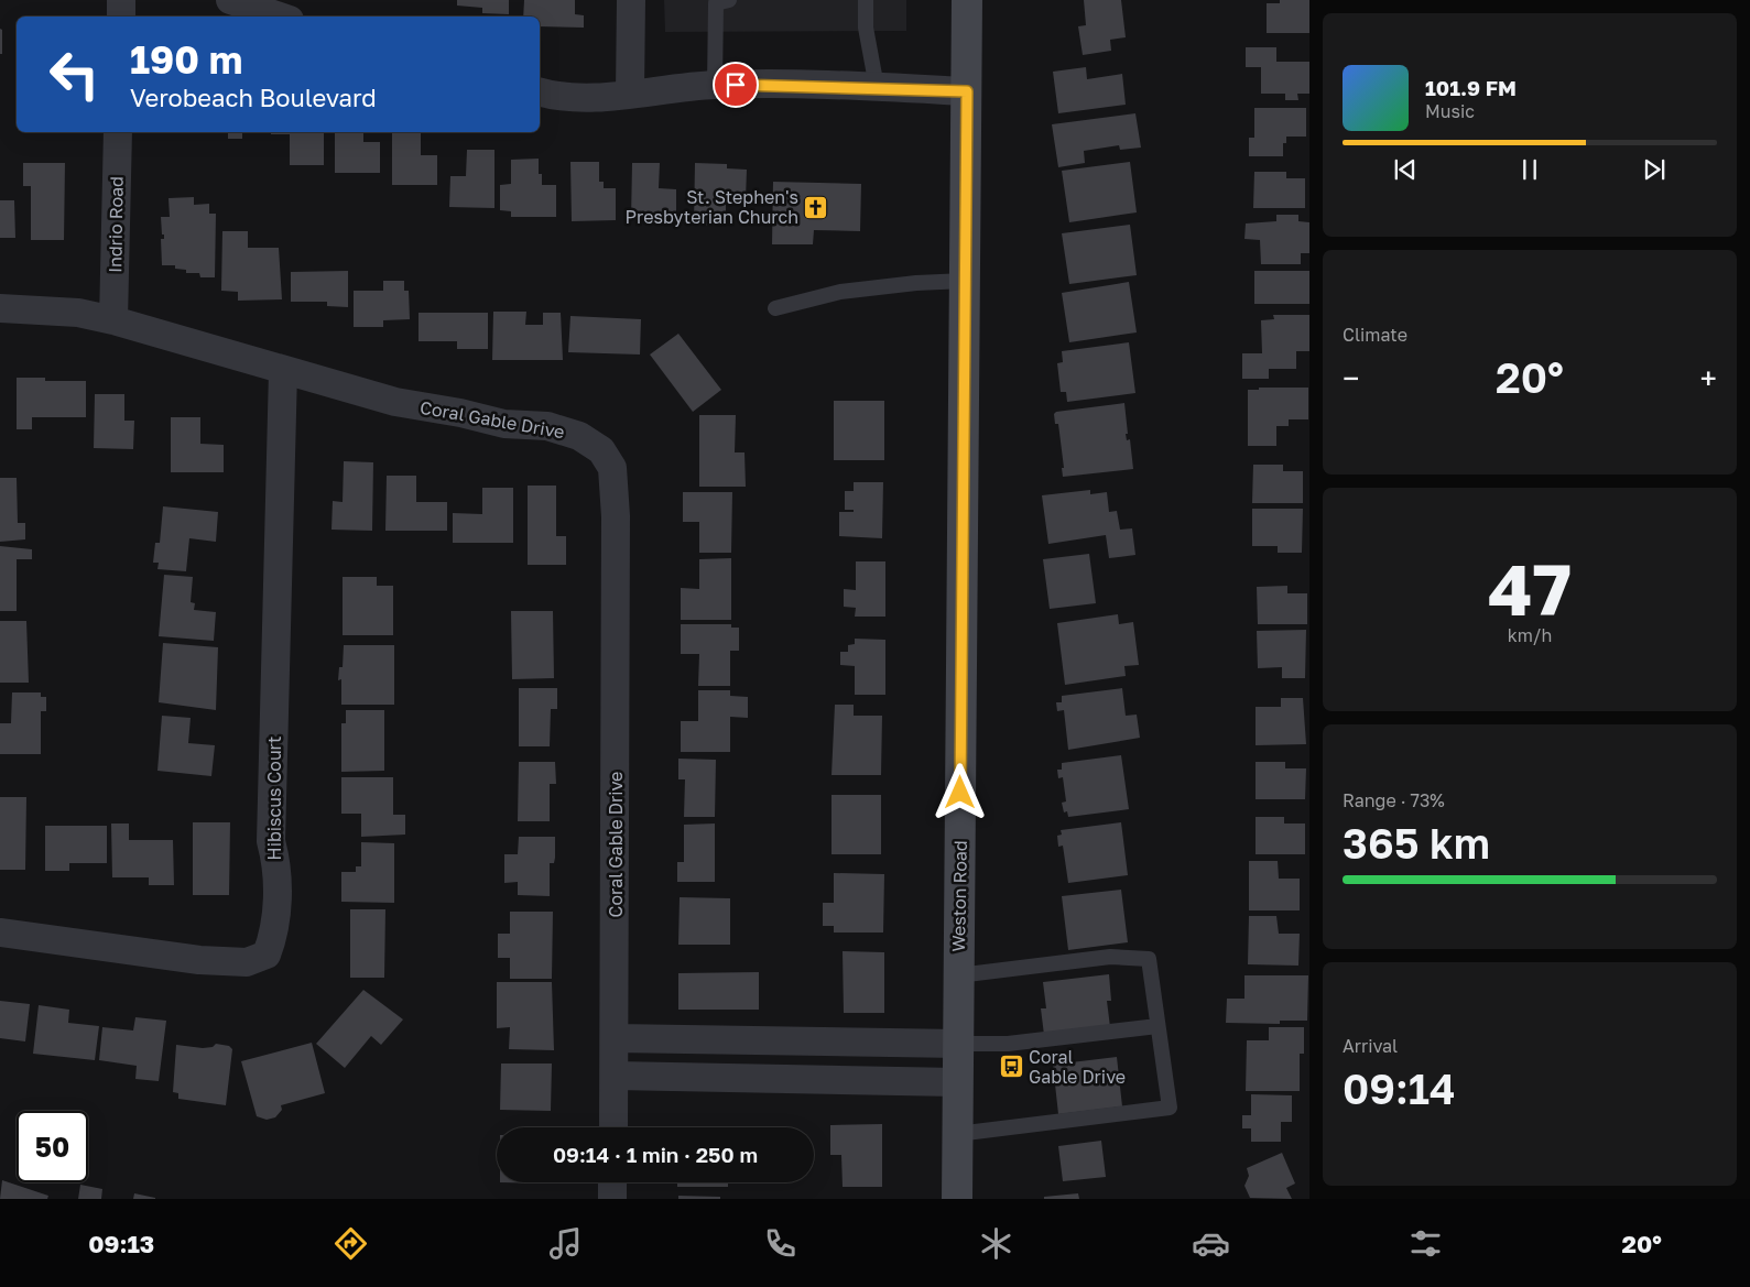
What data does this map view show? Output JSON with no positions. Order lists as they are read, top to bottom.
{
  "streets": {
    "main road": ["Weston Road"],
    "street": ["Indrio Road", "Coral Gable Drive", "Hibiscus Court"]
  },
  "crossings": [
    ["Indrio Road", "Coral Gable Drive"],
    ["Coral Gable Drive", "Hibiscus Court"]
  ],
  "places": {
    "church": ["St. Stephen's Presbyterian Church"],
    "bus stop": ["Coral Gable Drive"]
  },
  "page": {
    "turn": ["190 m", "Verobeach Boulevard"],
    "song": ["101.9 FM", "Music"],
    "tile": [
      "Climate",
      ["47", "km/h"],
      ["Range · 73%", "365 km"],
      ["Arrival", "09:14"]
    ],
    "heat": ["−", "20°", "+"],
    "limit": "50",
    "trip": "09:14 · 1 min · 250 m",
    "tabs": ["09:13", "20°"]
  }
}
